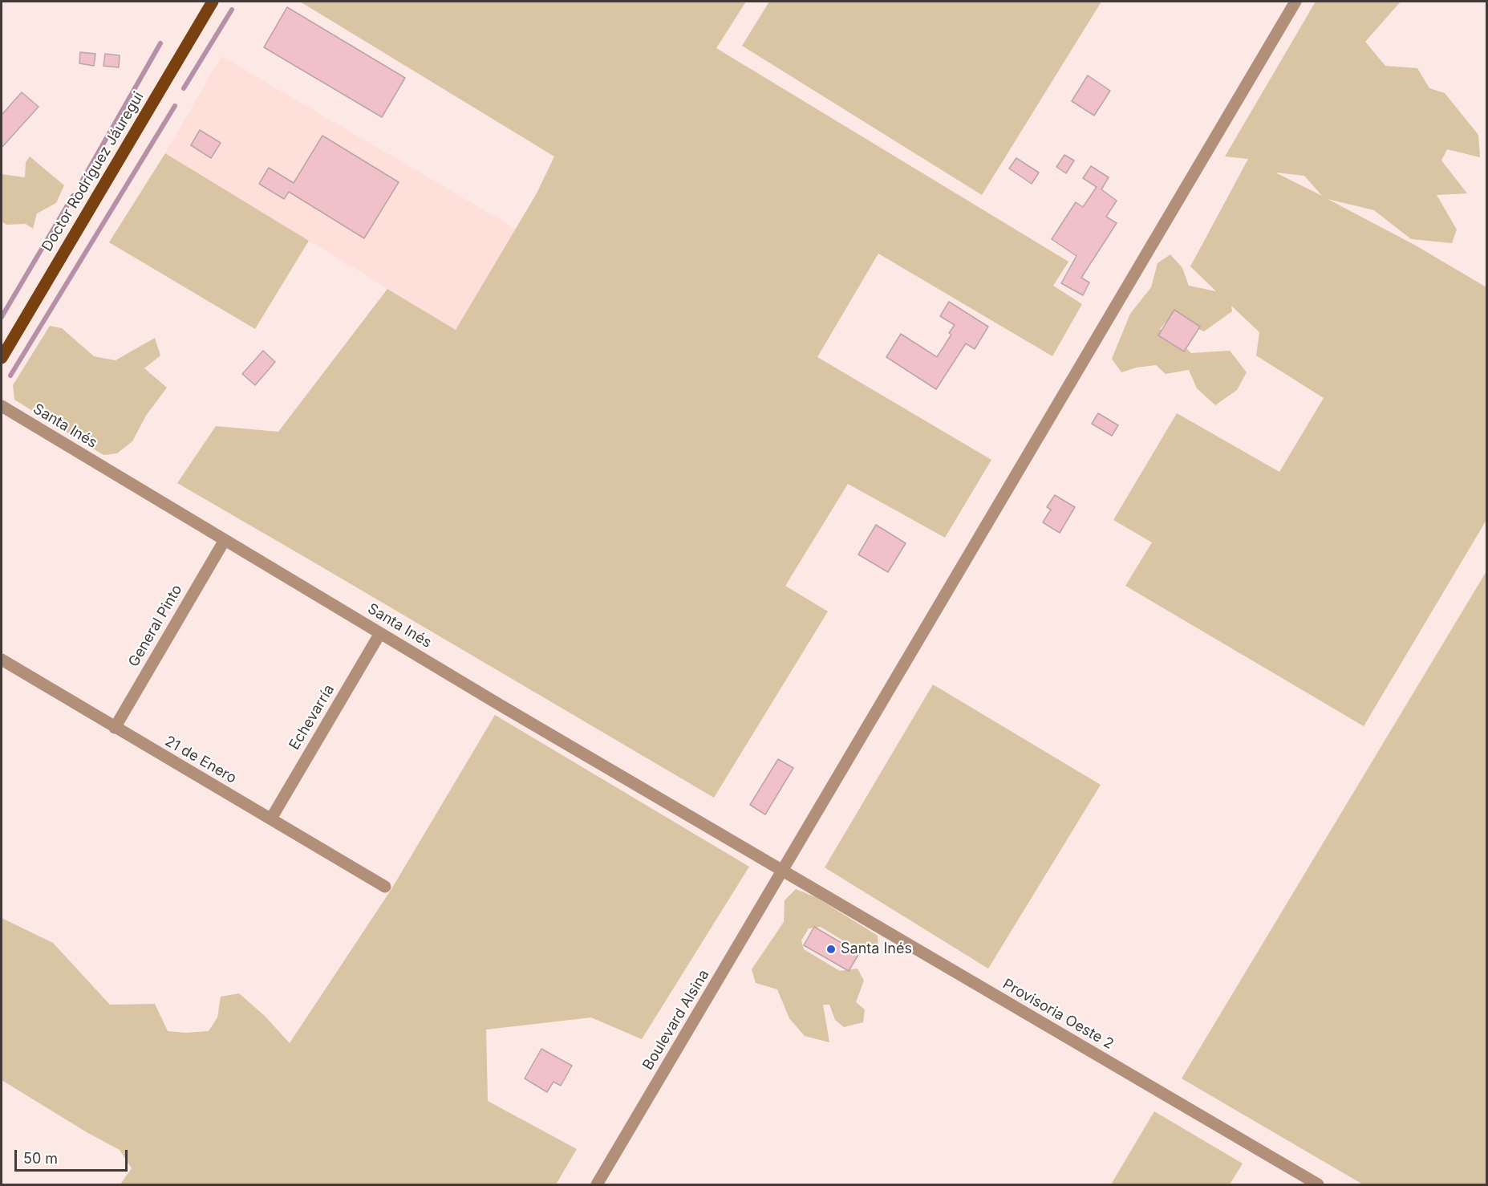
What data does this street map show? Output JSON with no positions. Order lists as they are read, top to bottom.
{
  "streets": {
    "main road": ["Doctor Rodríguez Jáuregui"],
    "street": [
      "Santa Inés",
      "General Pinto",
      "Echevarría",
      "21 de Enero",
      "Provisoria Oeste 2",
      "Boulevard Alsina"
    ]
  },
  "crossings": [
    ["Santa Inés", "General Pinto"],
    ["Santa Inés", "Echevarría"],
    ["Santa Inés", "Provisoria Oeste 2"],
    ["Santa Inés", "Boulevard Alsina"],
    ["General Pinto", "21 de Enero"],
    ["Echevarría", "21 de Enero"],
    ["Provisoria Oeste 2", "Boulevard Alsina"]
  ],
  "places": ["Santa Inés"],
  "scale_bar": "50 m"
}
